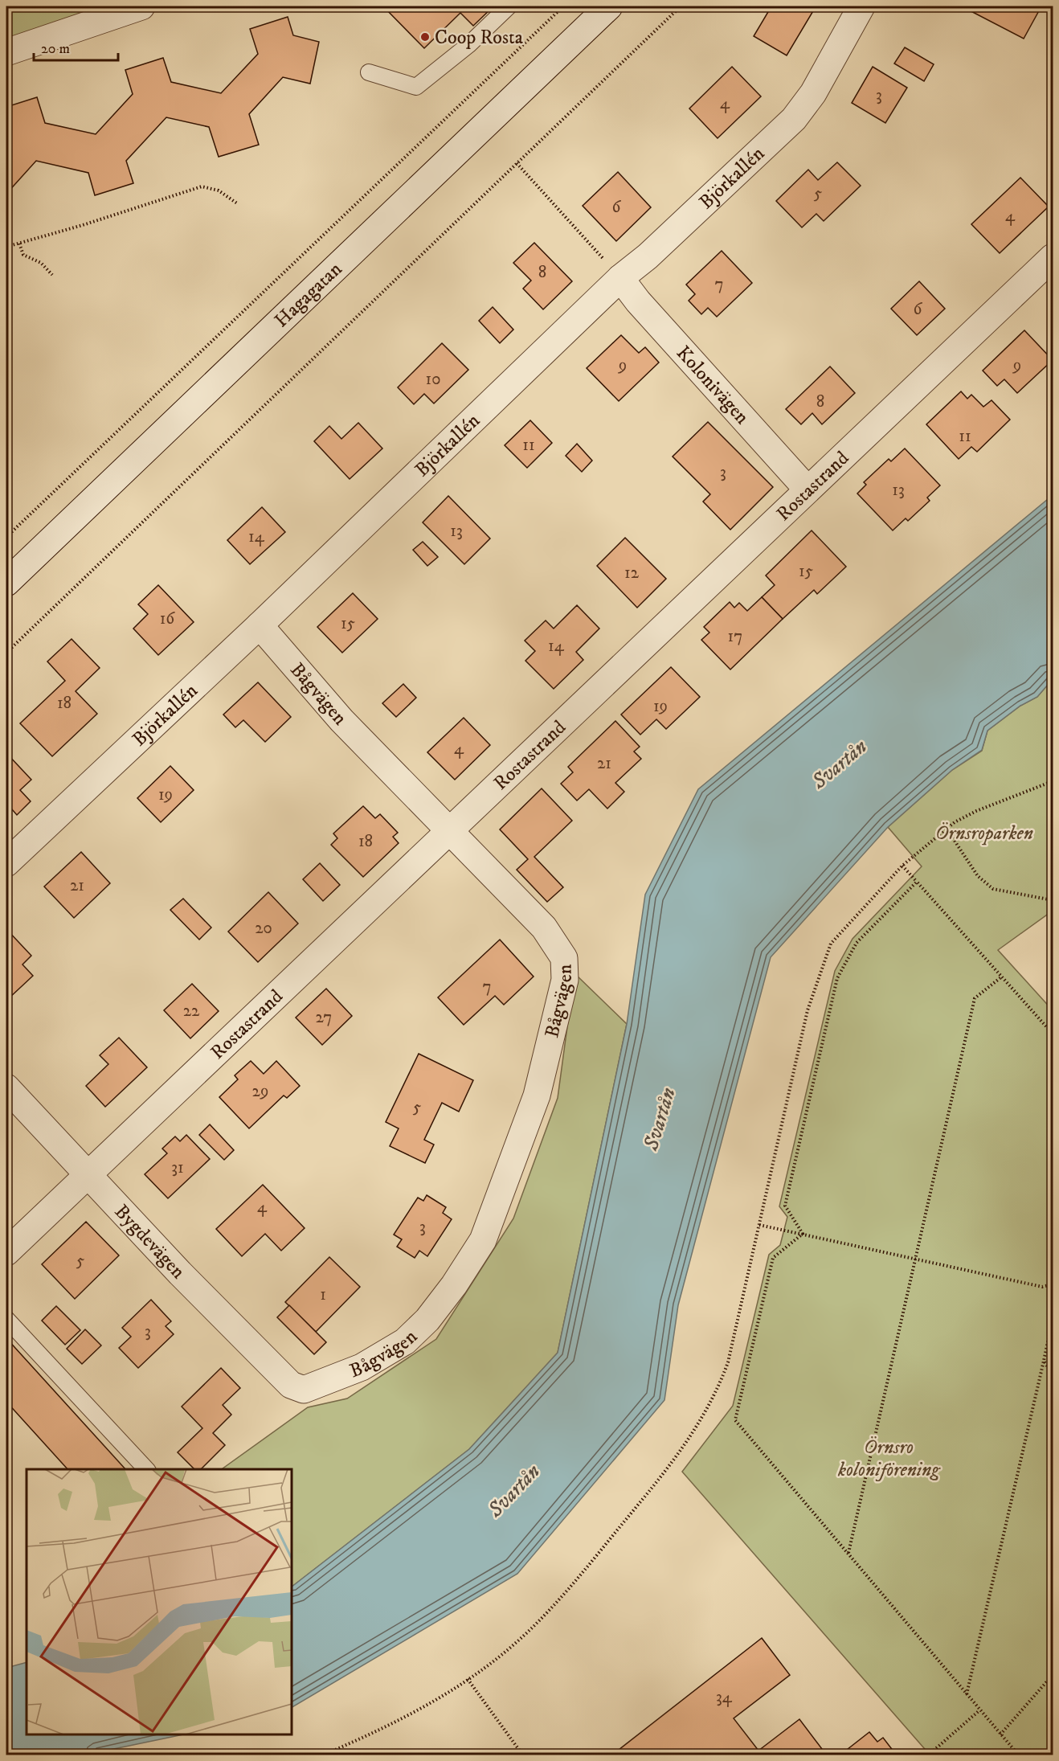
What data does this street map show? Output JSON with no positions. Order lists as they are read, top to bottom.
{
  "streets": {
    "street": [
      "Björkallén",
      "Hagagatan",
      "Kolonivägen",
      "Rostastrand",
      "Bågvägen",
      "Bygdevägen"
    ]
  },
  "crossings": [
    ["Björkallén", "Kolonivägen"],
    ["Björkallén", "Bågvägen"],
    ["Kolonivägen", "Rostastrand"],
    ["Rostastrand", "Bågvägen"],
    ["Rostastrand", "Bygdevägen"],
    ["Bågvägen", "Bygdevägen"]
  ],
  "water": ["Svartån"],
  "parks": ["Örnsroparken", "Örnsro koloniförening"],
  "places": ["Coop Rosta"],
  "house_numbers": [
    "3",
    "4",
    "5",
    "6",
    "4",
    "8",
    "7",
    "6",
    "9",
    "9",
    "10",
    "8",
    "11",
    "11",
    "3",
    "13",
    "13",
    "14",
    "15",
    "12",
    "16",
    "15",
    "17",
    "14",
    "18",
    "19",
    "4",
    "21",
    "19",
    "18",
    "21",
    "20",
    "7",
    "22",
    "27",
    "29",
    "5",
    "31",
    "4",
    "3",
    "5",
    "1",
    "3",
    "34"
  ],
  "scale_bar": "20 m"
}
